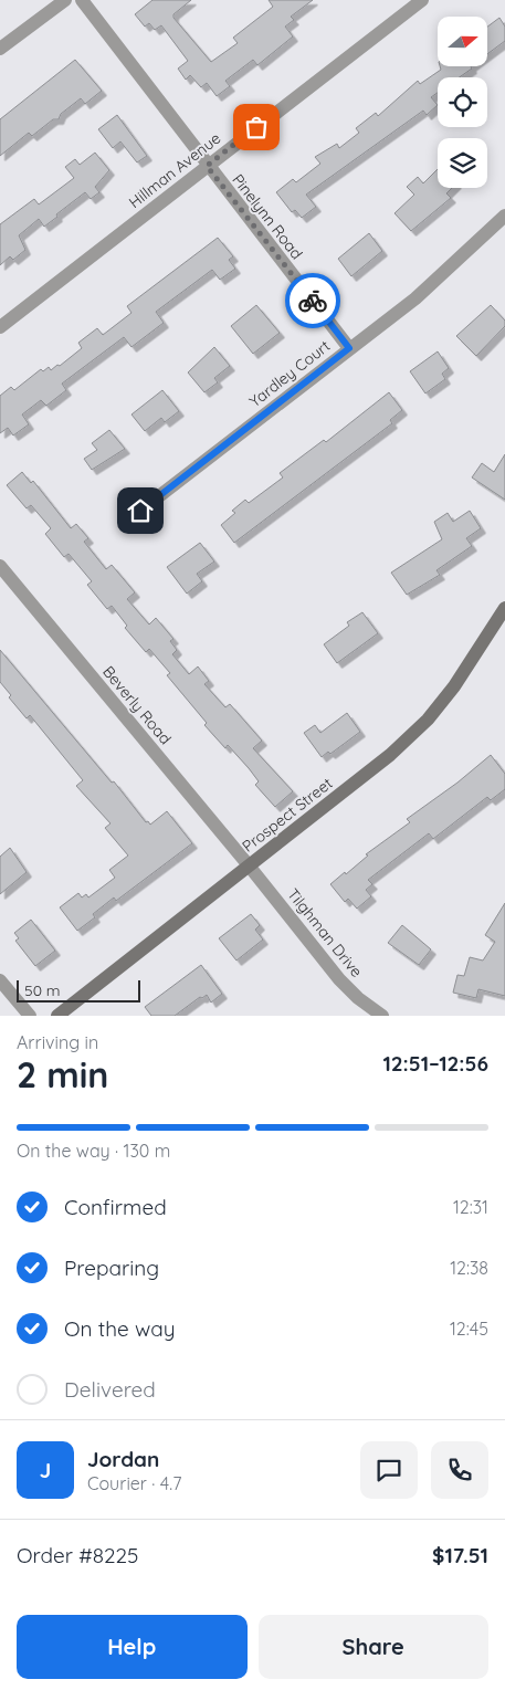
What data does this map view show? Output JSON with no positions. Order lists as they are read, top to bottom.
{
  "streets": {
    "main road": ["Prospect Street"],
    "street": [
      "Hillman Avenue",
      "Pinelynn Road",
      "Yardley Court",
      "Beverly Road",
      "Tilghman Drive"
    ]
  },
  "crossings": [
    ["Hillman Avenue", "Pinelynn Road"],
    ["Pinelynn Road", "Yardley Court"],
    ["Beverly Road", "Prospect Street"],
    ["Beverly Road", "Tilghman Drive"],
    ["Prospect Street", "Tilghman Drive"]
  ],
  "scale_bar": "50 m",
  "north": "right",
  "page": {
    "scale": "50 m",
    "heading": ["2 min", "Arriving in", "12:51–12:56"],
    "panel": [
      "Jordan",
      "Courier · 4.7",
      "Order #8225",
      "$17.51"
    ],
    "bar": "On the way · 130 m",
    "list": [
      ["Confirmed", "12:31"],
      ["Preparing", "12:38"],
      ["On the way", "12:45"],
      "Delivered"
    ],
    "round": "J",
    "buttons": ["Help", "Share"]
  }
}
